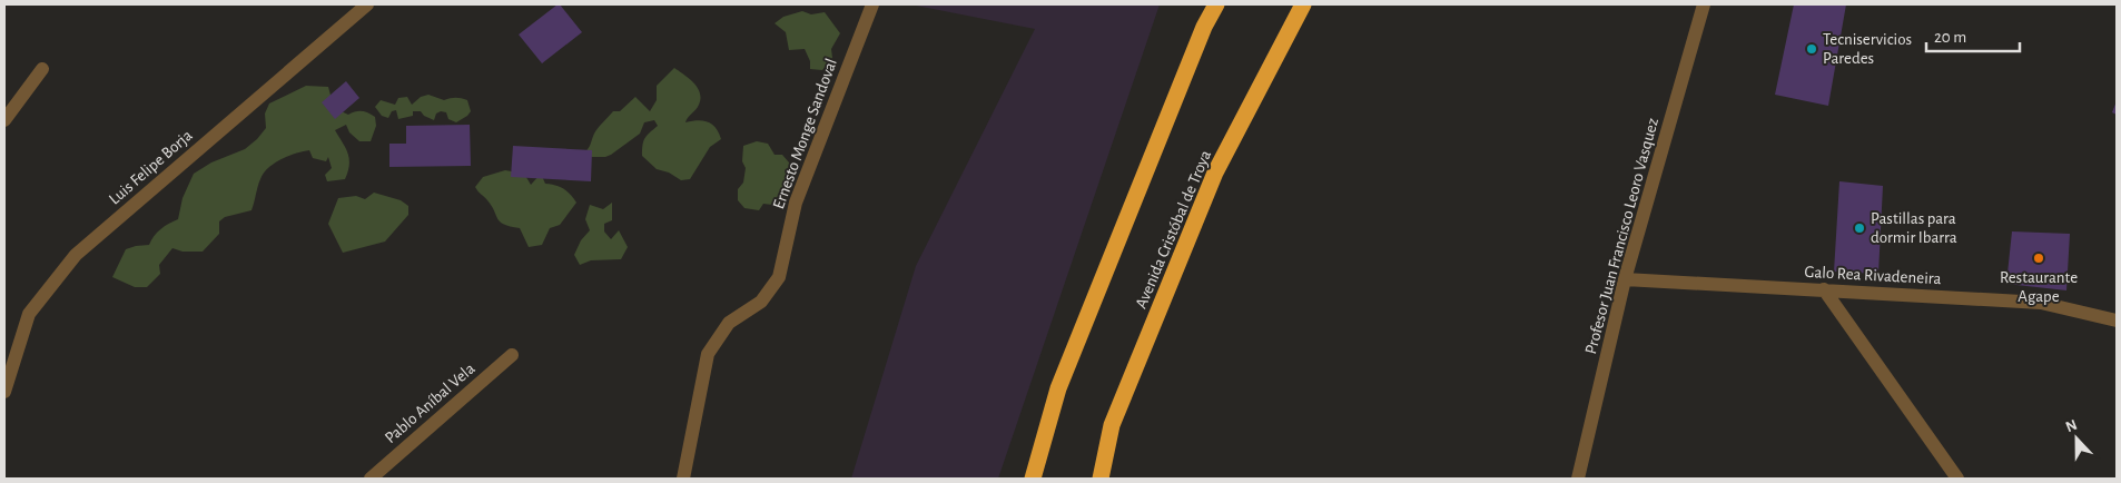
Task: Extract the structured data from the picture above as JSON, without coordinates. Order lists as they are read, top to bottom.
{
  "streets": {
    "highway": ["Avenida Cristóbal de Troya"],
    "street": [
      "Ernesto Monge Sandoval",
      "Luis Felipe Borja",
      "Profesor Juan Francisco Leoro Vasquez",
      "Galo Rea Rivadeneira",
      "Pablo Aníbal Vela"
    ]
  },
  "crossings": [
    ["Profesor Juan Francisco Leoro Vasquez", "Galo Rea Rivadeneira"]
  ],
  "places": ["Tecniservicios Paredes", "Pastillas para dormir Ibarra", "Restaurante Agape"],
  "scale_bar": "20 m",
  "north": "top"
}
